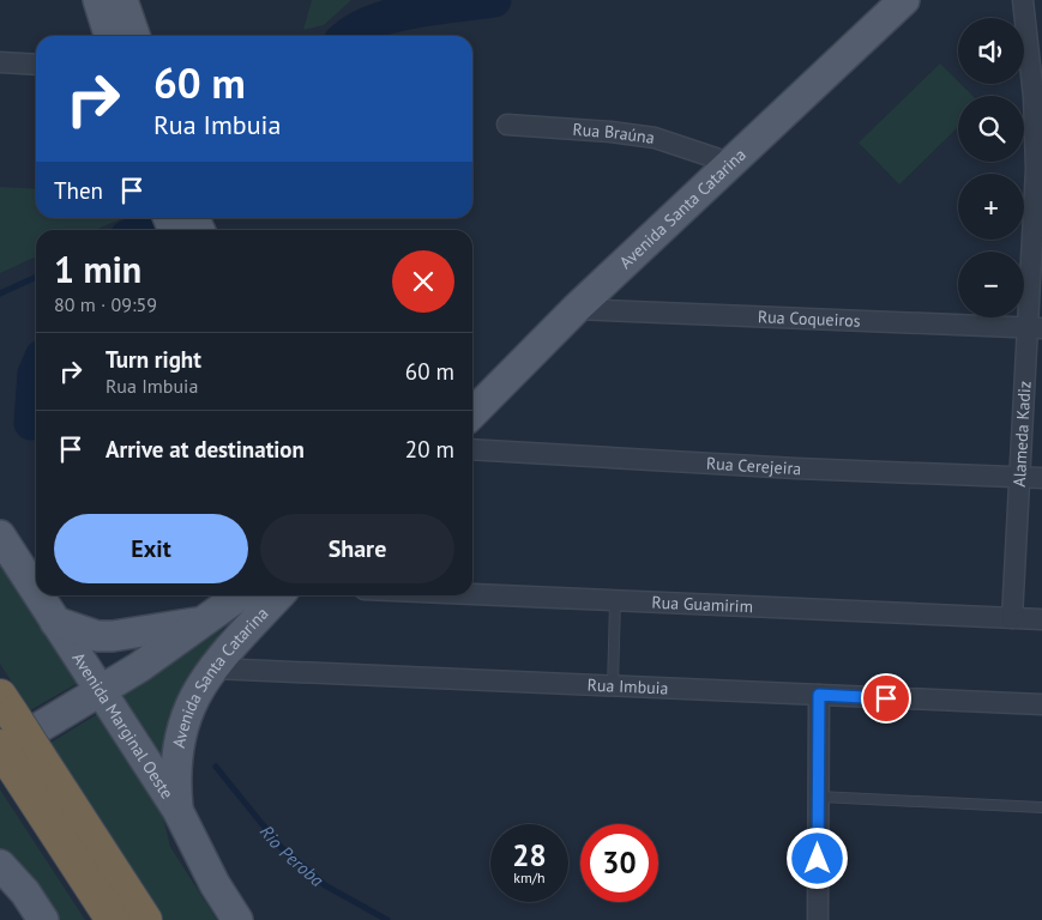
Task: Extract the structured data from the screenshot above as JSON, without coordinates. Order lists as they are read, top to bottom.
{
  "streets": {
    "main road": ["Avenida Santa Catarina", "Avenida Marginal Oeste"],
    "street": [
      "Rua Braúna",
      "Rua Coqueiros",
      "Alameda Kadiz",
      "Rua Cerejeira",
      "Rua Guamirim",
      "Rua Imbuia"
    ]
  },
  "crossings": [
    ["Rua Braúna", "Avenida Santa Catarina"],
    ["Avenida Santa Catarina", "Rua Coqueiros"],
    ["Avenida Santa Catarina", "Rua Imbuia"],
    ["Avenida Santa Catarina", "Avenida Marginal Oeste"],
    ["Rua Coqueiros", "Alameda Kadiz"],
    ["Alameda Kadiz", "Rua Cerejeira"],
    ["Alameda Kadiz", "Rua Guamirim"]
  ],
  "water": ["Rio Peroba"],
  "page": {
    "map_buttons": ["+", "−"],
    "turn": ["60 m", "Rua Imbuia"],
    "then": "Then",
    "heading": ["1 min", "80 m · 09:59"],
    "list": [
      {
        "name": "Turn right",
        "note": "Rua Imbuia",
        "value": "60 m"
      },
      {
        "name": "Arrive at destination",
        "value": "20 m"
      }
    ],
    "buttons": ["Exit", "Share"],
    "speed": "28 km/h",
    "limit": "30"
  }
}
